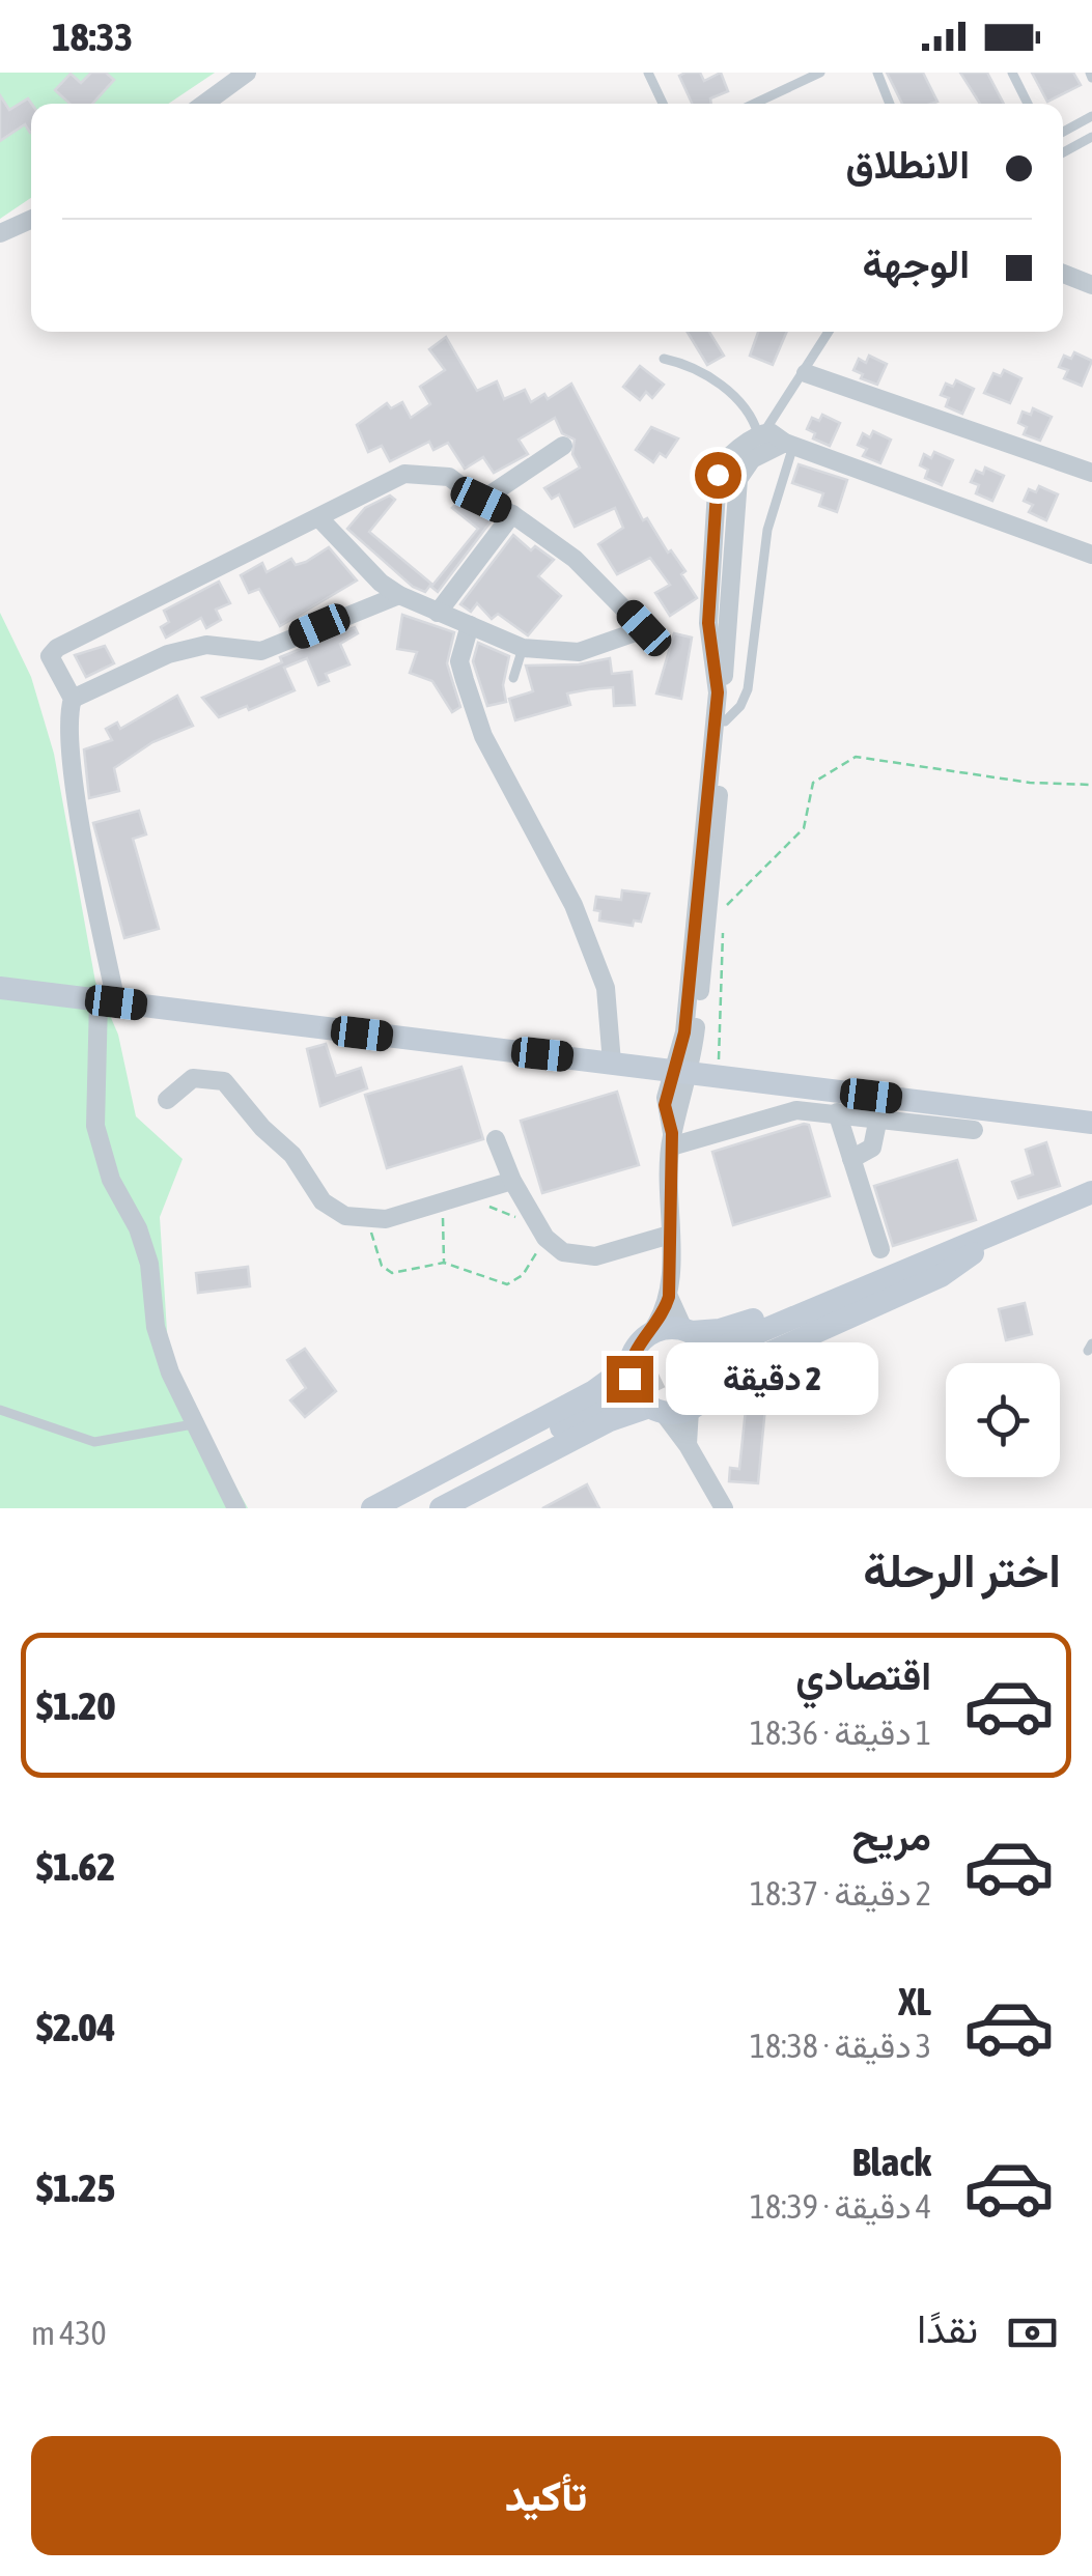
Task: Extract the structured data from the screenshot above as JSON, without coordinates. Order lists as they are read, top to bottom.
{
  "page": {
    "status": "18:33",
    "banner": ["الانطلاق", "الوجهة"],
    "bubble": "2 دقيقة",
    "heading": "اختر الرحلة",
    "list": [
      {
        "name": "اقتصادي",
        "note": "1 دقيقة · 18:36",
        "value": "$1.20"
      },
      {
        "name": "مريح",
        "note": "2 دقيقة · 18:37",
        "value": "$1.62"
      },
      {
        "name": "XL",
        "note": "3 دقيقة · 18:38",
        "value": "$2.04"
      },
      {
        "name": "Black",
        "note": "4 دقيقة · 18:39",
        "value": "$1.25"
      }
    ],
    "pay": ["نقدًا", "430 m"],
    "buttons": "تأكيد"
  }
}
